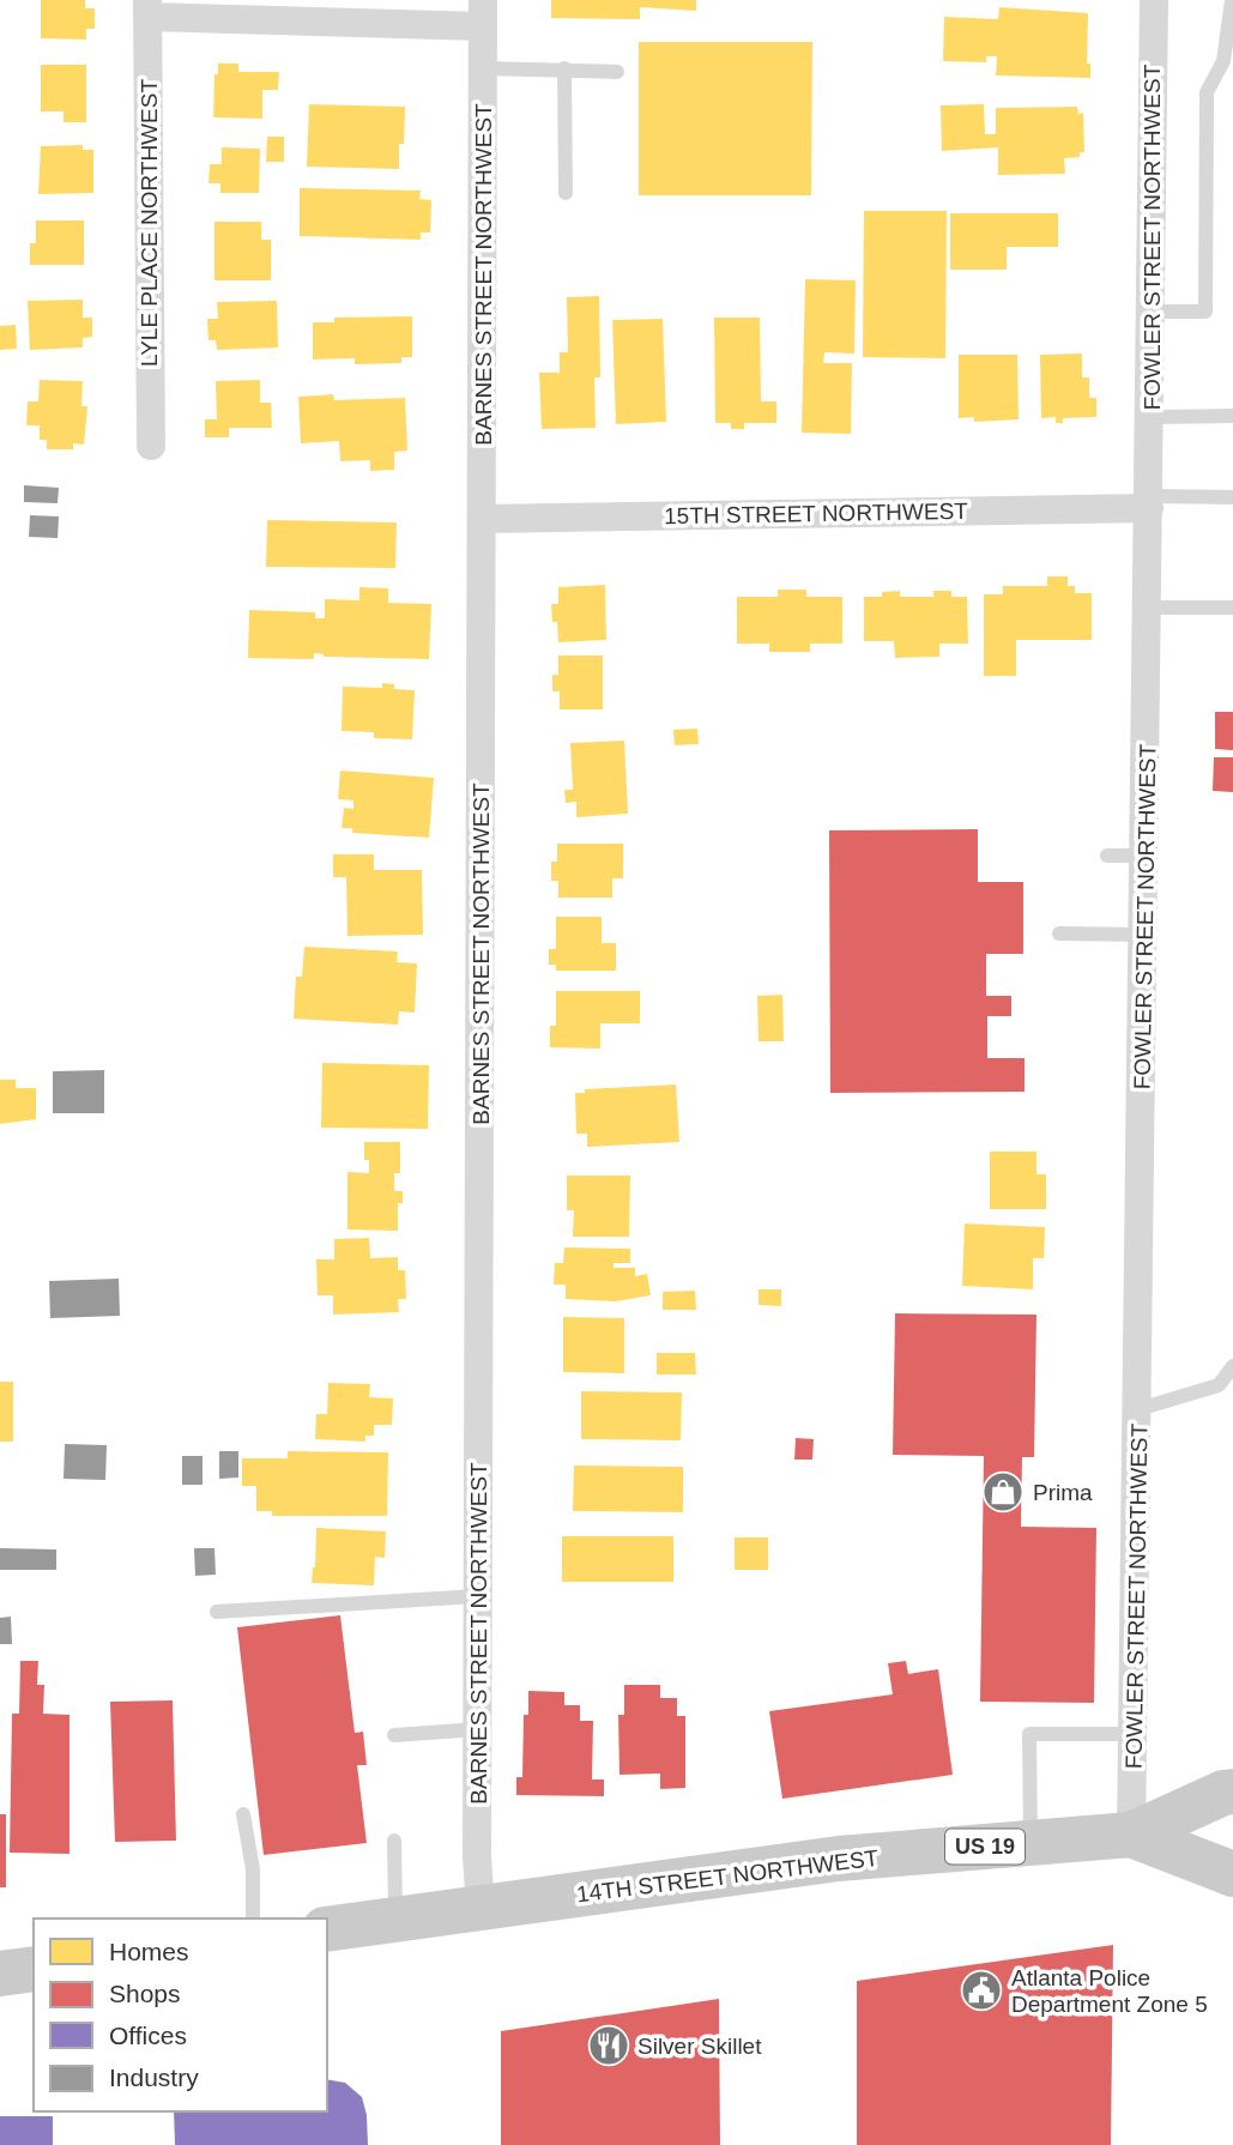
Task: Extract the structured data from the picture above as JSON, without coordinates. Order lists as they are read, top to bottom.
{
  "streets": {
    "main road": ["US 19", "14TH STREET NORTHWEST"],
    "street": [
      "LYLE PLACE NORTHWEST",
      "FOWLER STREET NORTHWEST",
      "BARNES STREET NORTHWEST",
      "15TH STREET NORTHWEST"
    ]
  },
  "crossings": [
    ["FOWLER STREET NORTHWEST", "15TH STREET NORTHWEST"],
    ["FOWLER STREET NORTHWEST", "14TH STREET NORTHWEST"],
    ["BARNES STREET NORTHWEST", "15TH STREET NORTHWEST"],
    ["BARNES STREET NORTHWEST", "14TH STREET NORTHWEST"]
  ],
  "places": {
    "shop": ["Prima"],
    "public building": ["Atlanta Police Department Zone 5"],
    "restaurant": ["Silver Skillet"]
  },
  "legend": [
    "Homes",
    "Shops",
    "Offices",
    "Industry"
  ]
}
